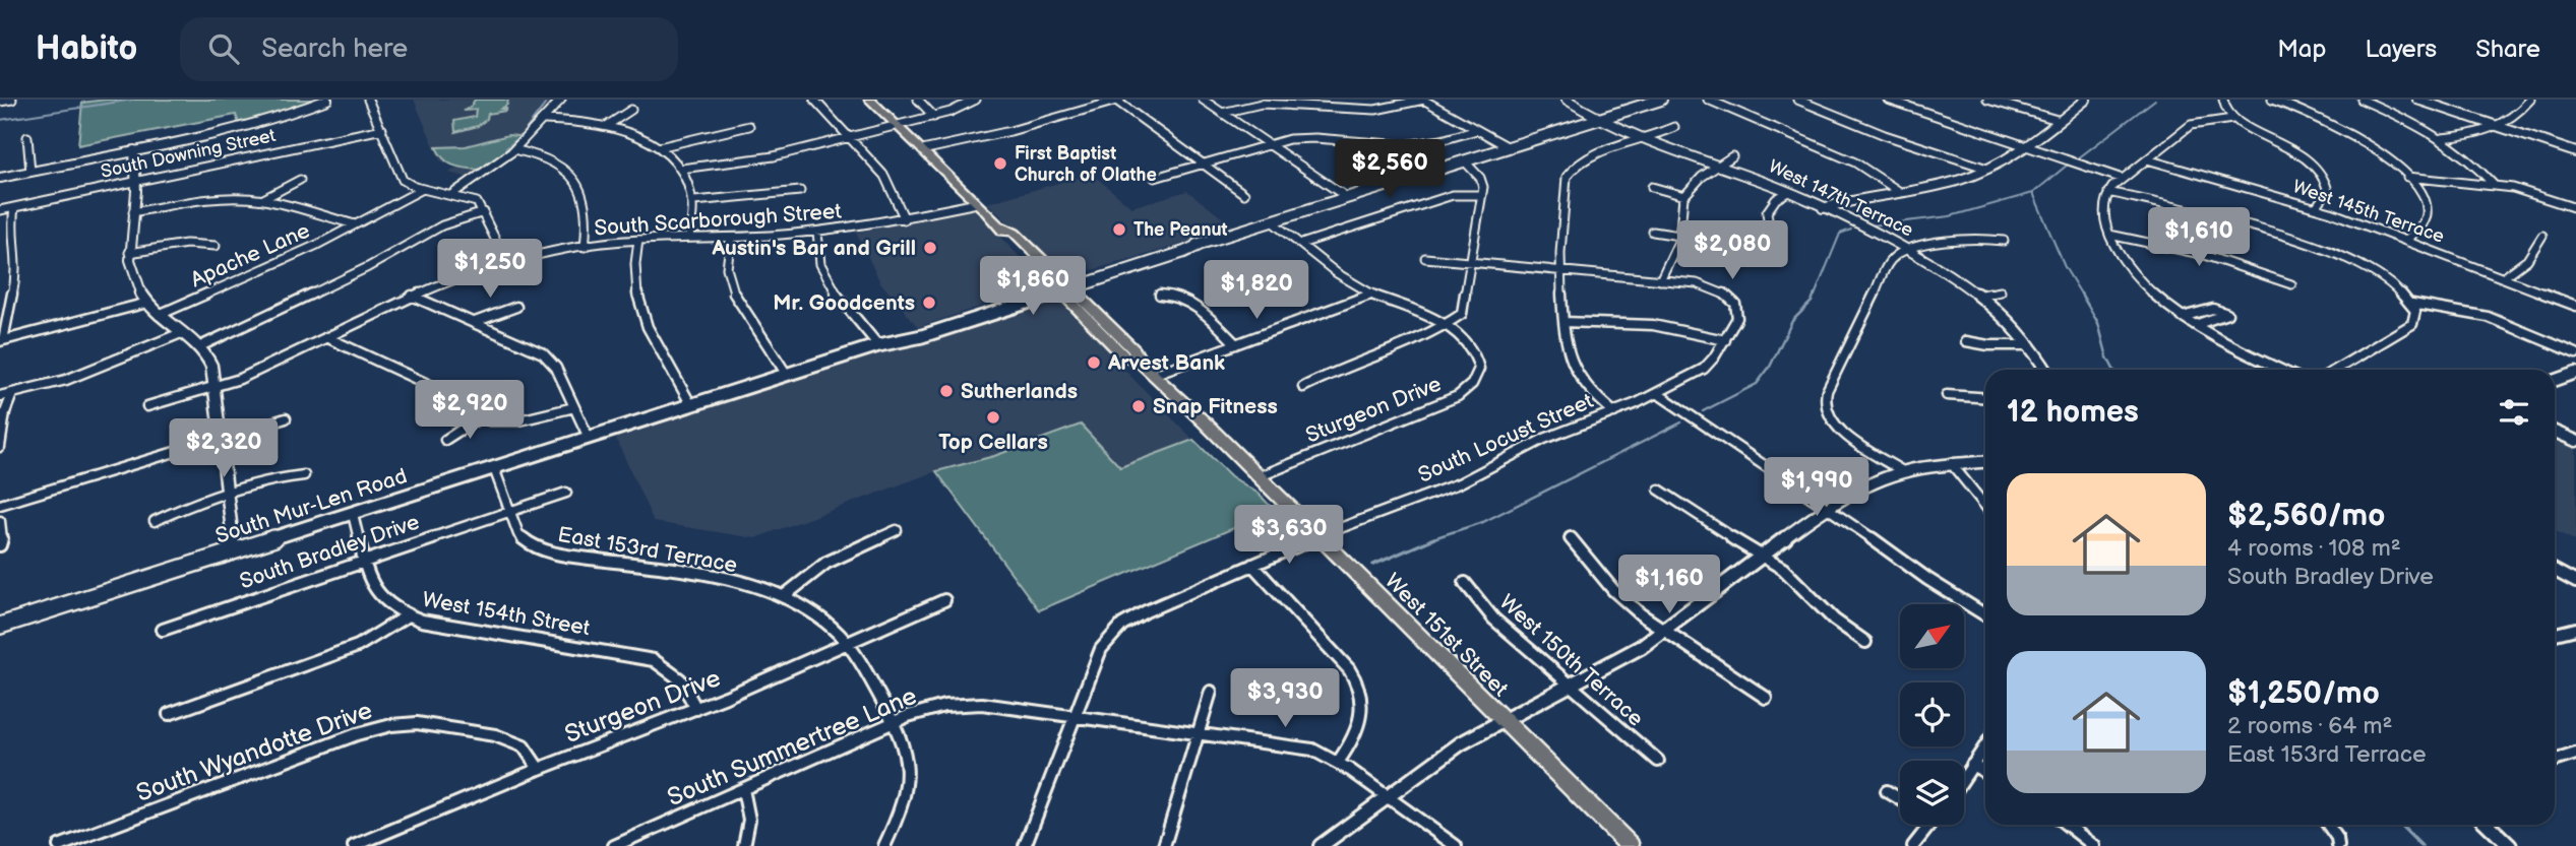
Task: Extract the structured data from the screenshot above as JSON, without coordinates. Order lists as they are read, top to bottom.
{
  "streets": {
    "main road": ["South Mur-Len Road", "West 151st Street"],
    "street": [
      "South Downing Street",
      "West 147th Terrace",
      "West 145th Terrace",
      "South Scarborough Street",
      "Apache Lane",
      "Sturgeon Drive",
      "South Locust Street",
      "East 153rd Terrace",
      "South Bradley Drive",
      "West 154th Street",
      "West 150th Terrace",
      "South Summertree Lane",
      "South Wyandotte Drive"
    ]
  },
  "crossings": [
    ["West 147th Terrace", "South Mur-Len Road"],
    ["South Scarborough Street", "West 151st Street"],
    ["Sturgeon Drive", "East 153rd Terrace"],
    ["Sturgeon Drive", "West 154th Street"],
    ["Sturgeon Drive", "West 151st Street"],
    ["Sturgeon Drive", "South Wyandotte Drive"],
    ["South Locust Street", "West 151st Street"],
    ["South Locust Street", "South Summertree Lane"],
    ["South Mur-Len Road", "East 153rd Terrace"],
    ["South Mur-Len Road", "West 154th Street"],
    ["South Mur-Len Road", "West 151st Street"],
    ["East 153rd Terrace", "South Bradley Drive"],
    ["East 153rd Terrace", "South Summertree Lane"],
    ["South Bradley Drive", "West 154th Street"]
  ],
  "places": [
    "First Baptist Church of Olathe",
    "The Peanut",
    "Austin's Bar and Grill",
    "Mr. Goodcents",
    "Arvest Bank",
    "Sutherlands",
    "Snap Fitness",
    "Top Cellars"
  ],
  "north": "top right",
  "page": {
    "header": "Habito",
    "search": "Search here",
    "nav": ["Map", "Layers", "Share"],
    "price": [
      "$2,560",
      "$1,610",
      "$2,080",
      "$1,250",
      "$1,860",
      "$1,820",
      "$2,920",
      "$2,320",
      "$1,990",
      "$3,630",
      "$1,160",
      "$3,930"
    ],
    "heading": "12 homes",
    "list": [
      {
        "name": "$2,560/mo",
        "note": "4 rooms · 108 m² · South Bradley Drive"
      },
      {
        "name": "$1,250/mo",
        "note": "2 rooms · 64 m² · East 153rd Terrace"
      }
    ]
  }
}
